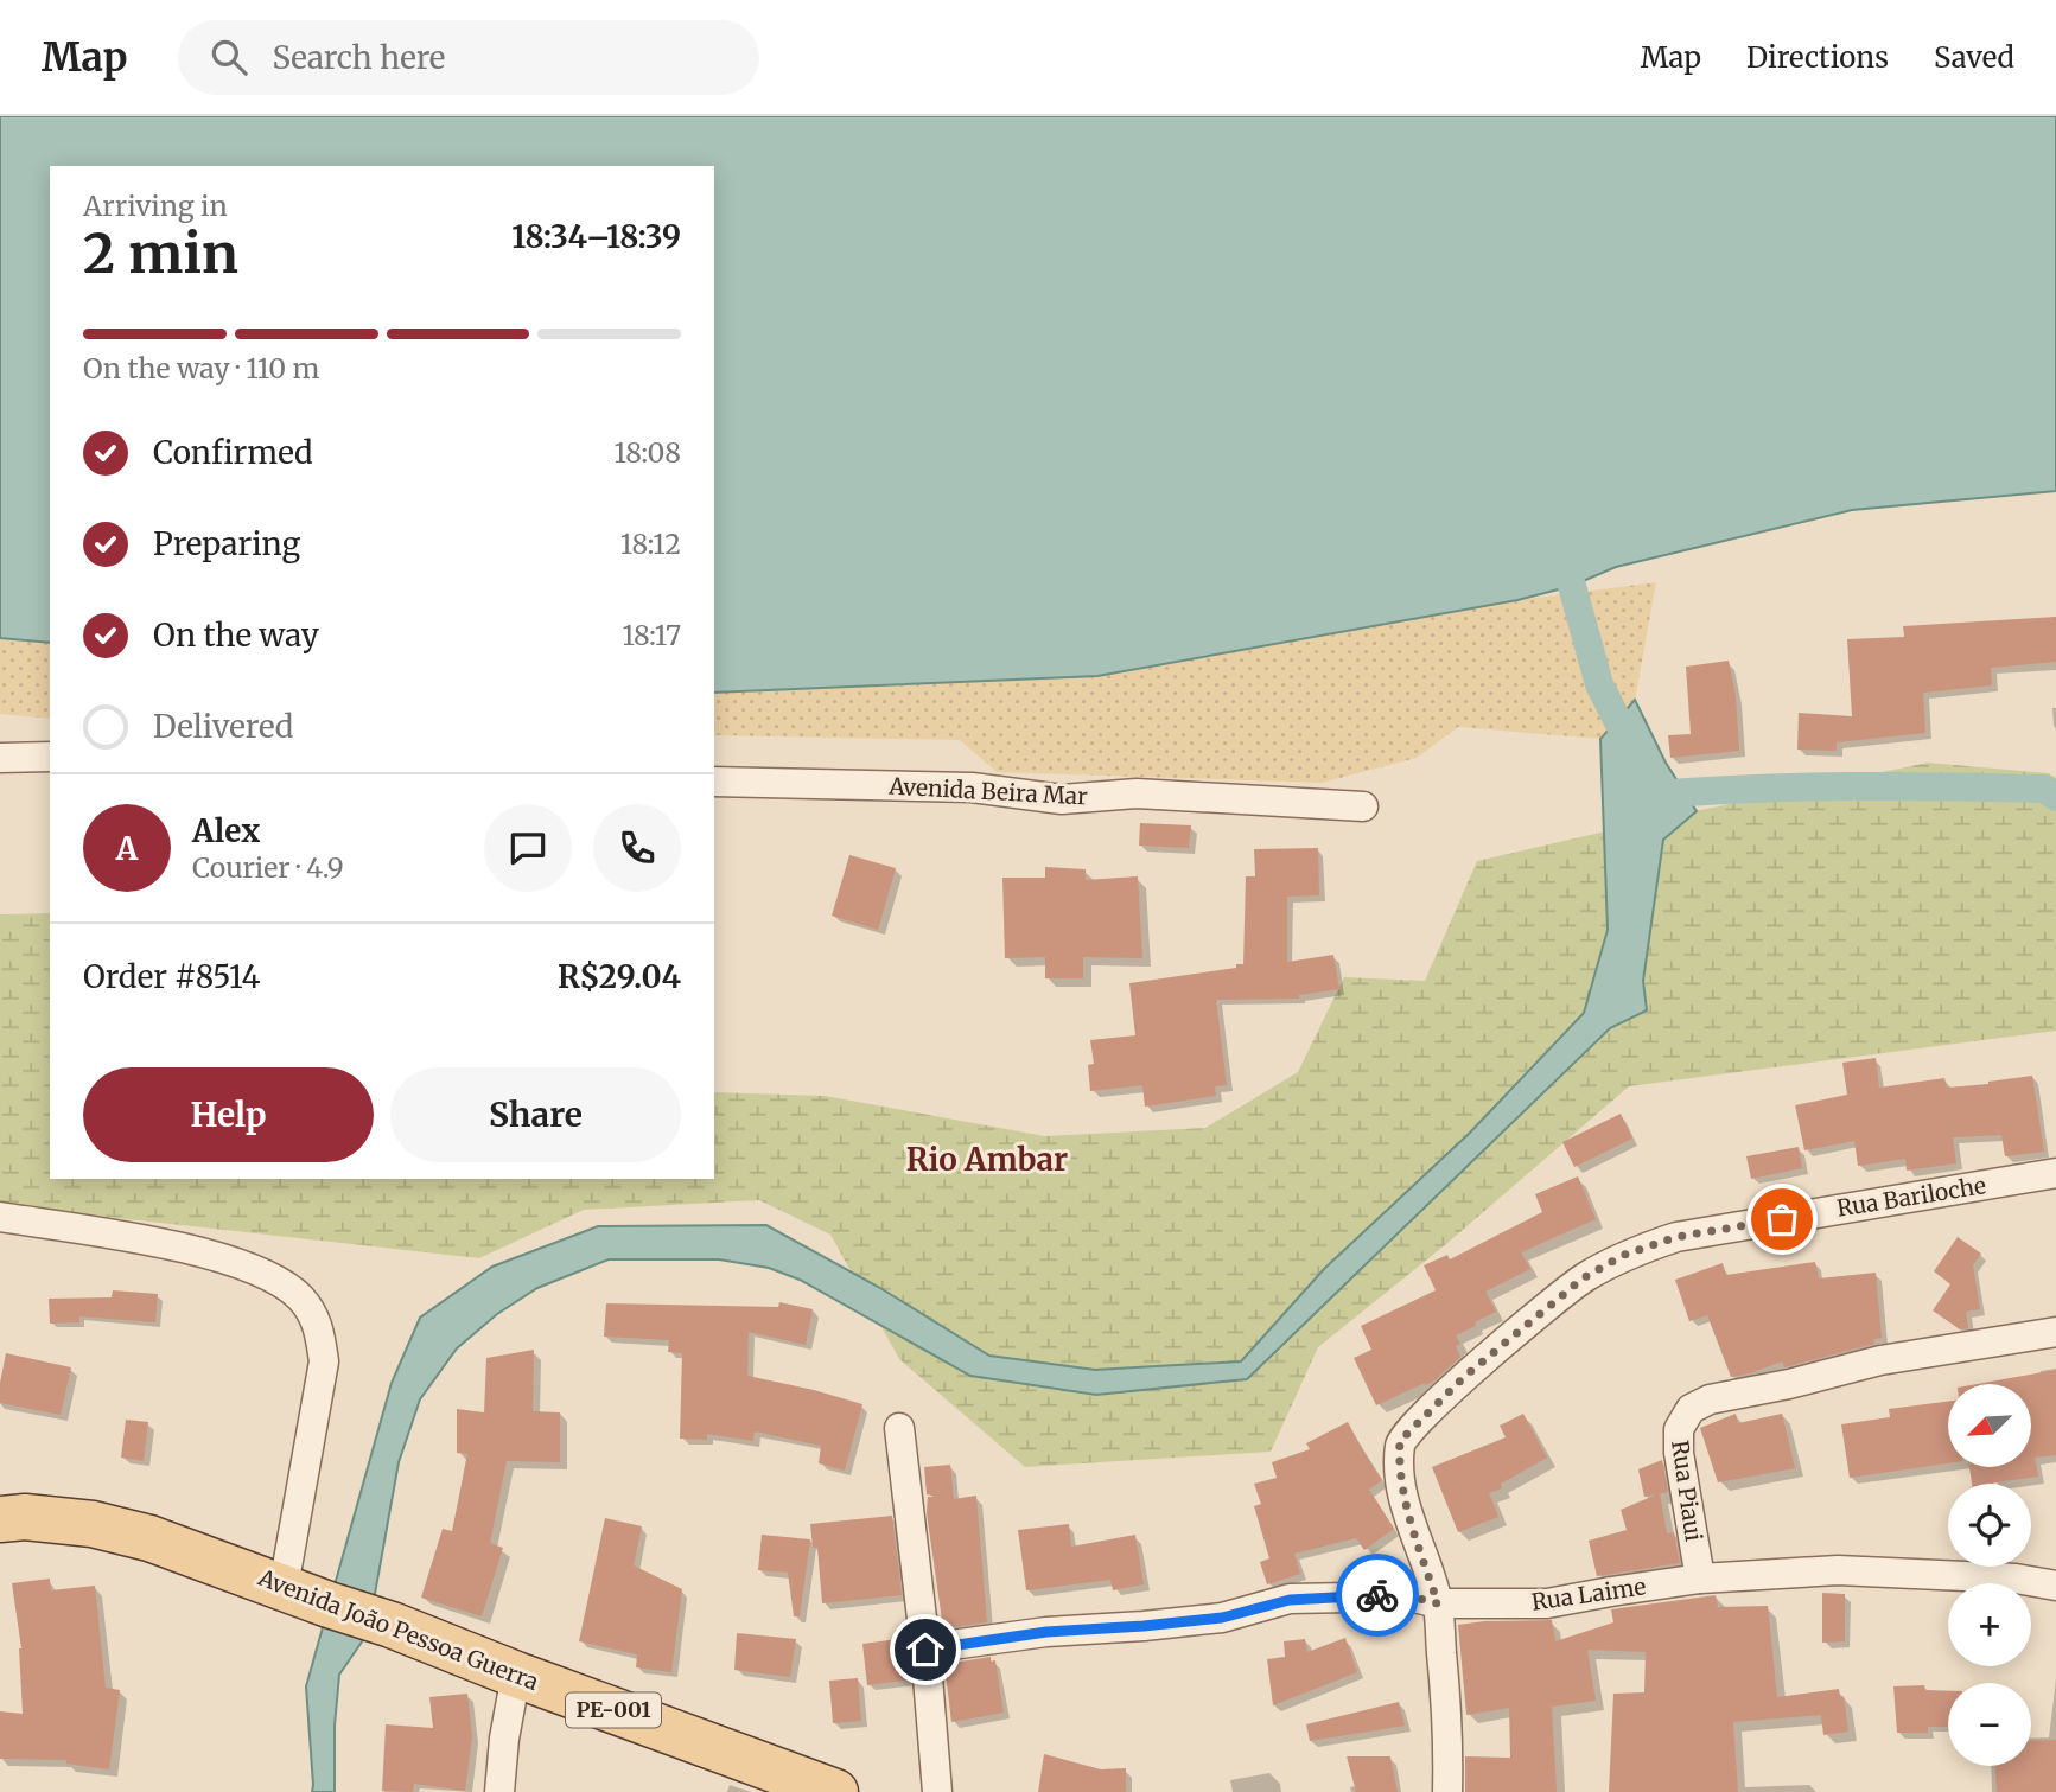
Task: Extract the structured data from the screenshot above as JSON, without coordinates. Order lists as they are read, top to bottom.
{
  "streets": {
    "main road": ["Avenida João Pessoa Guerra", "PE-001"],
    "street": [
      "Avenida Beira Mar",
      "Rua Bariloche",
      "Rua Piaui",
      "Rua Laime"
    ]
  },
  "crossings": [
    ["Rua Bariloche", "Rua Laime"],
    ["Rua Piaui", "Rua Laime"]
  ],
  "districts": ["Rio Ambar"],
  "north": "bottom left",
  "page": {
    "header": "Map",
    "search": "Search here",
    "nav": ["Map", "Directions", "Saved"],
    "heading": ["2 min", "Arriving in", "18:34–18:39"],
    "panel": [
      "Alex",
      "Courier · 4.9",
      "Order #8514",
      "R$29.04"
    ],
    "bar": "On the way · 110 m",
    "list": [
      ["Confirmed", "18:08"],
      ["Preparing", "18:12"],
      ["On the way", "18:17"],
      "Delivered"
    ],
    "round": "A",
    "buttons": ["Help", "Share"],
    "map_buttons": ["+", "−"]
  }
}
